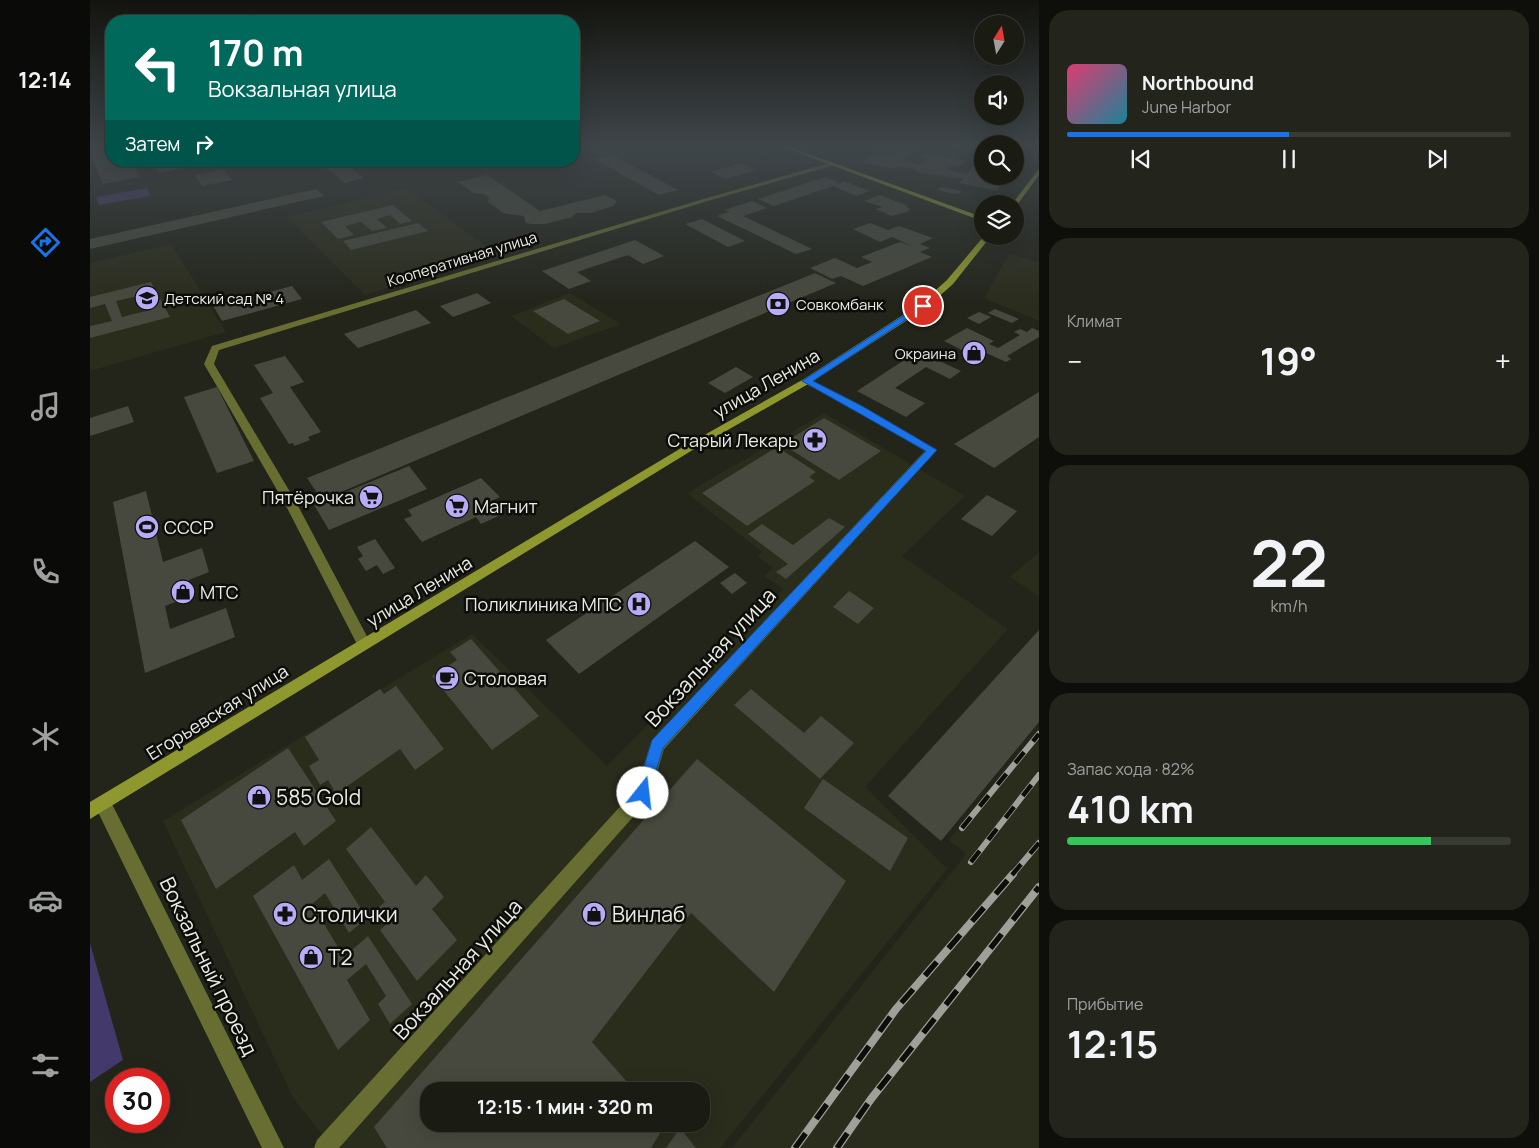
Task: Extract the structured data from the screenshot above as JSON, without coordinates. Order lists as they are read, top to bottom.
{
  "streets": {
    "main road": ["улица Ленина", "Егорьевская улица"],
    "street": ["Кооперативная улица", "Вокзальная улица", "Вокзальный проезд"]
  },
  "crossings": [
    ["Кооперативная улица", "улица Ленина"],
    ["Кооперативная улица", "Егорьевская улица"],
    ["улица Ленина", "Вокзальная улица"],
    ["улица Ленина", "Егорьевская улица"],
    ["Егорьевская улица", "Вокзальный проезд"]
  ],
  "places": {
    "school or university": ["Детский сад № 4"],
    "bank": ["Совкомбанк"],
    "shop": [
      "Окраина",
      "МТС",
      "585 Gold",
      "Винлаб",
      "T2"
    ],
    "pharmacy": ["Старый Лекарь", "Столички"],
    "supermarket": ["Пятёрочка", "Магнит"],
    "sports": ["СССР"],
    "hospital": ["Поликлиника МПС"],
    "cafe": ["Столовая"]
  },
  "north": "top",
  "page": {
    "tabs": "12:14",
    "turn": ["170 m", "Вокзальная улица"],
    "song": ["Northbound", "June Harbor"],
    "then": "Затем",
    "tile": [
      "Климат",
      ["22", "km/h"],
      ["Запас хода · 82%", "410 km"],
      ["Прибытие", "12:15"]
    ],
    "heat": ["−", "19°", "+"],
    "limit": "30",
    "trip": "12:15 · 1 мин · 320 m"
  }
}
